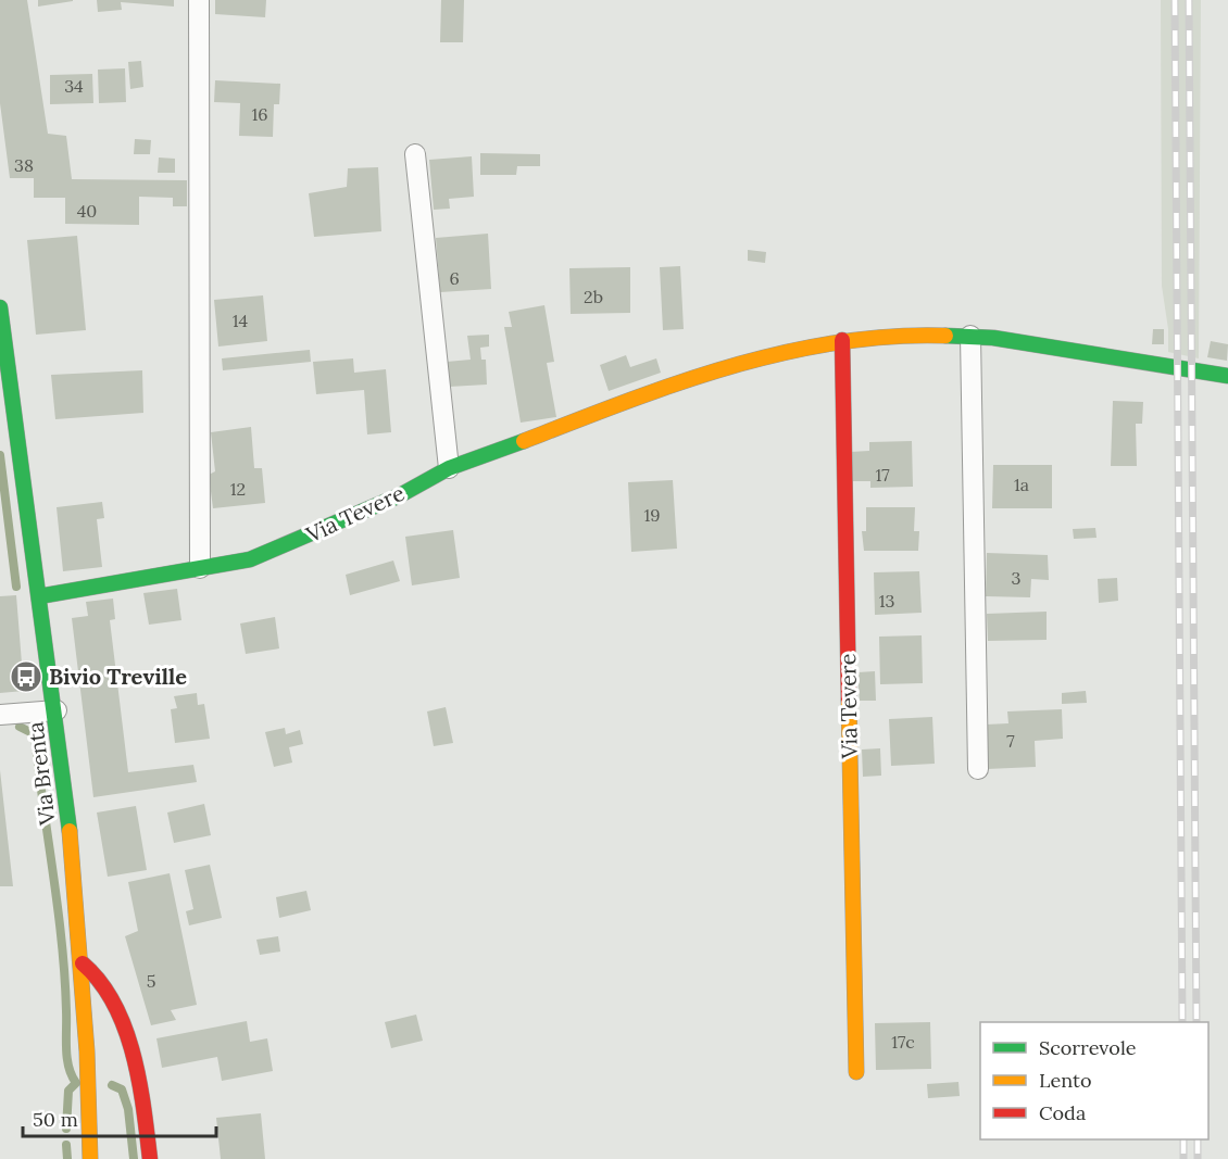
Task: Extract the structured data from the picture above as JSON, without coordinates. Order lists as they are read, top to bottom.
{
  "streets": {
    "street": ["Via Tevere", "Via Brenta"]
  },
  "crossings": [
    ["Via Tevere", "Via Brenta"]
  ],
  "places": {
    "bus stop": ["Bivio Treville"]
  },
  "house_numbers": [
    "34",
    "16",
    "38",
    "40",
    "6",
    "2b",
    "14",
    "17",
    "1a",
    "12",
    "19",
    "3",
    "13",
    "7",
    "5",
    "17c"
  ],
  "legend": ["Scorrevole", "Lento", "Coda"],
  "scale_bar": "50 m"
}
